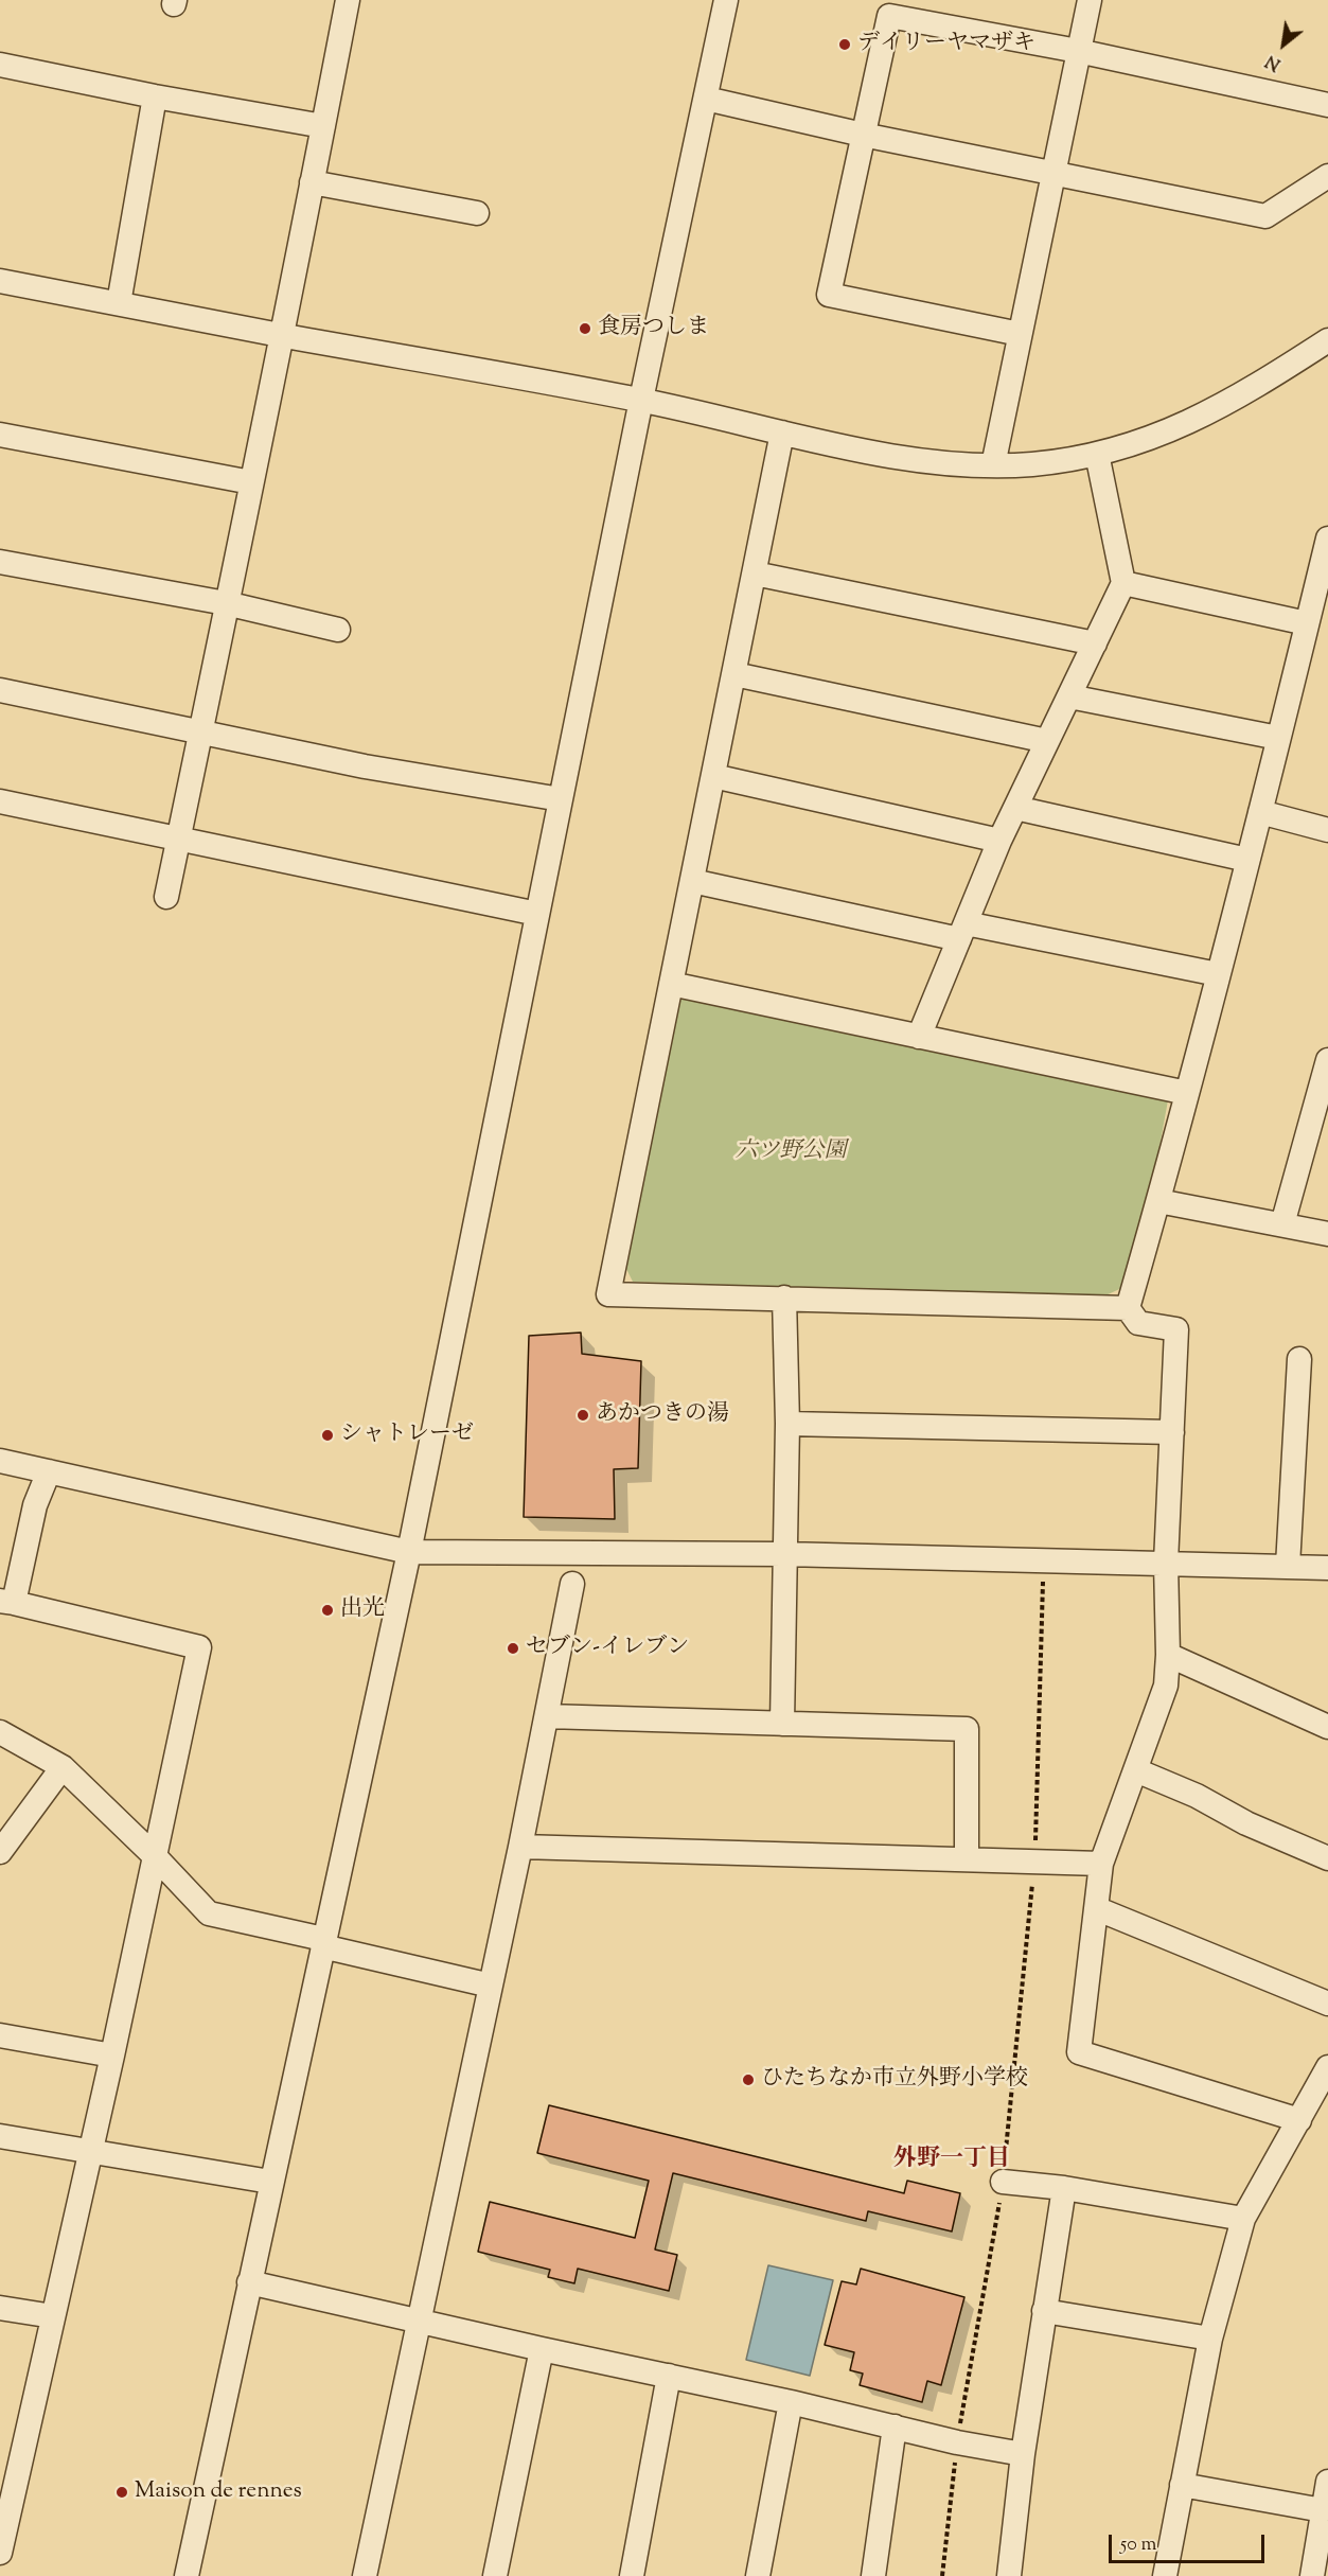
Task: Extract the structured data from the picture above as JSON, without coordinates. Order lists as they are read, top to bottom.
{
  "districts": ["外野一丁目"],
  "parks": ["六ツ野公園"],
  "places": [
    "デイリーヤマザキ",
    "食房つしま",
    "あかつきの湯",
    "シャトレーゼ",
    "出光",
    "セブン-イレブン",
    "ひたちなか市立外野小学校",
    "Maison de rennes"
  ],
  "scale_bar": "50 m",
  "north": "bottom left"
}
